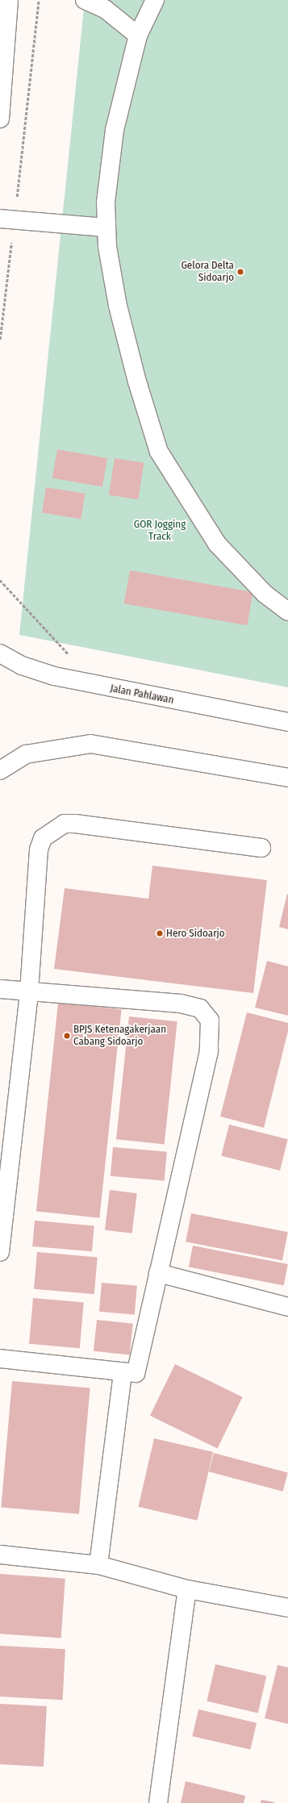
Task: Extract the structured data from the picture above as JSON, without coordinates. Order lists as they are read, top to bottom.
{
  "streets": {
    "main road": ["Jalan Pahlawan"]
  },
  "parks": ["GOR Jogging Track"],
  "places": ["Gelora Delta Sidoarjo", "Hero Sidoarjo", "BPJS Ketenagakerjaan Cabang Sidoarjo"]
}
